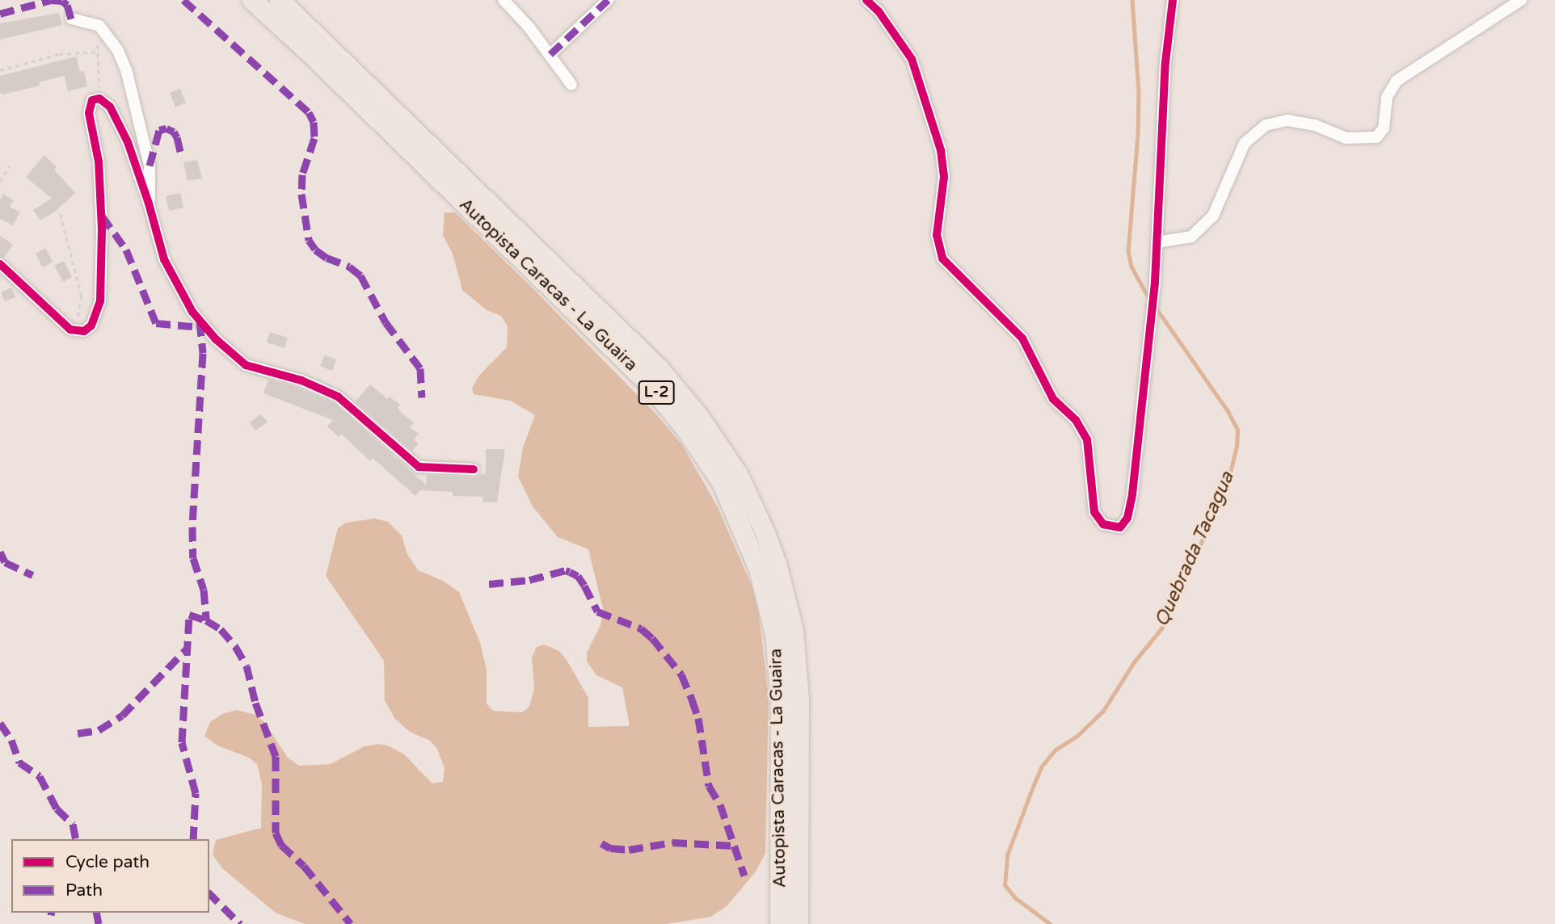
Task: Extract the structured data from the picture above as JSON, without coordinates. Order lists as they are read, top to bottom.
{
  "streets": {
    "highway": ["Autopista Caracas - La Guaira", "L-2"]
  },
  "water": ["Quebrada Tacagua"],
  "legend": ["Cycle path", "Path"]
}
